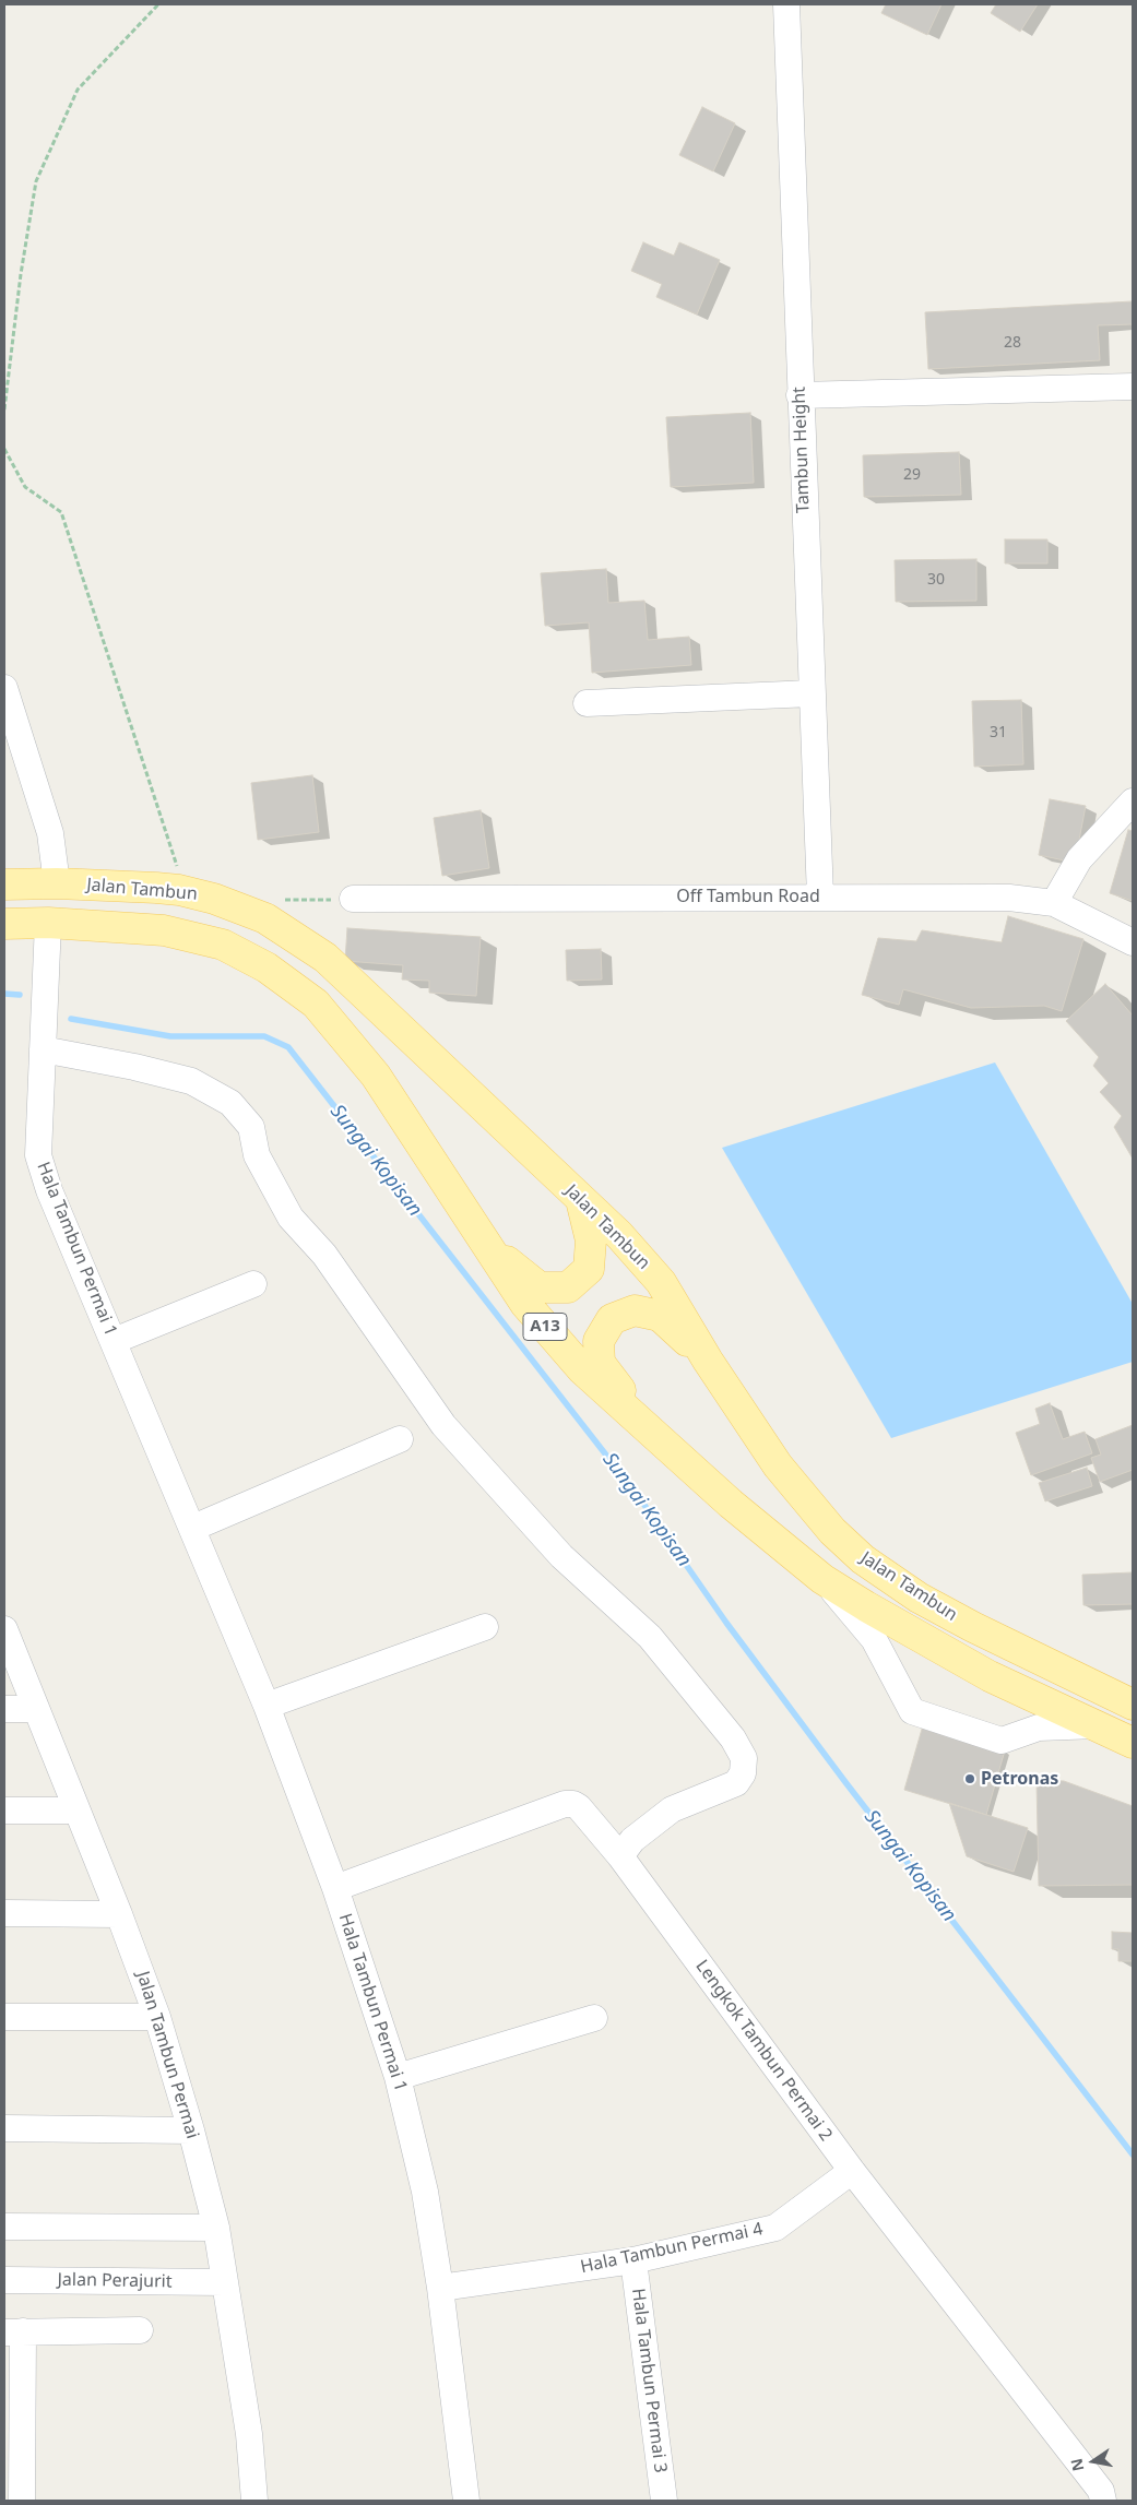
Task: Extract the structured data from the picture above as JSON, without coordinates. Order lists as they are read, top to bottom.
{
  "streets": {
    "main road": ["Jalan Tambun", "A13"],
    "street": [
      "Tambun Height",
      "Off Tambun Road",
      "Hala Tambun Permai 1",
      "Lengkok Tambun Permai 2",
      "Jalan Tambun Permai",
      "Hala Tambun Permai 4",
      "Jalan Perajurit",
      "Hala Tambun Permai 3"
    ]
  },
  "crossings": [
    ["Tambun Height", "Off Tambun Road"],
    ["Jalan Tambun", "Hala Tambun Permai 1"],
    ["Hala Tambun Permai 1", "Lengkok Tambun Permai 2"],
    ["Hala Tambun Permai 1", "Hala Tambun Permai 4"],
    ["Lengkok Tambun Permai 2", "Hala Tambun Permai 4"],
    ["Jalan Tambun Permai", "Jalan Perajurit"],
    ["Hala Tambun Permai 4", "Hala Tambun Permai 3"]
  ],
  "water": ["Sungai Kopisan"],
  "places": ["Petronas"],
  "house_numbers": [
    "28",
    "29",
    "30",
    "31"
  ],
  "north": "left"
}
